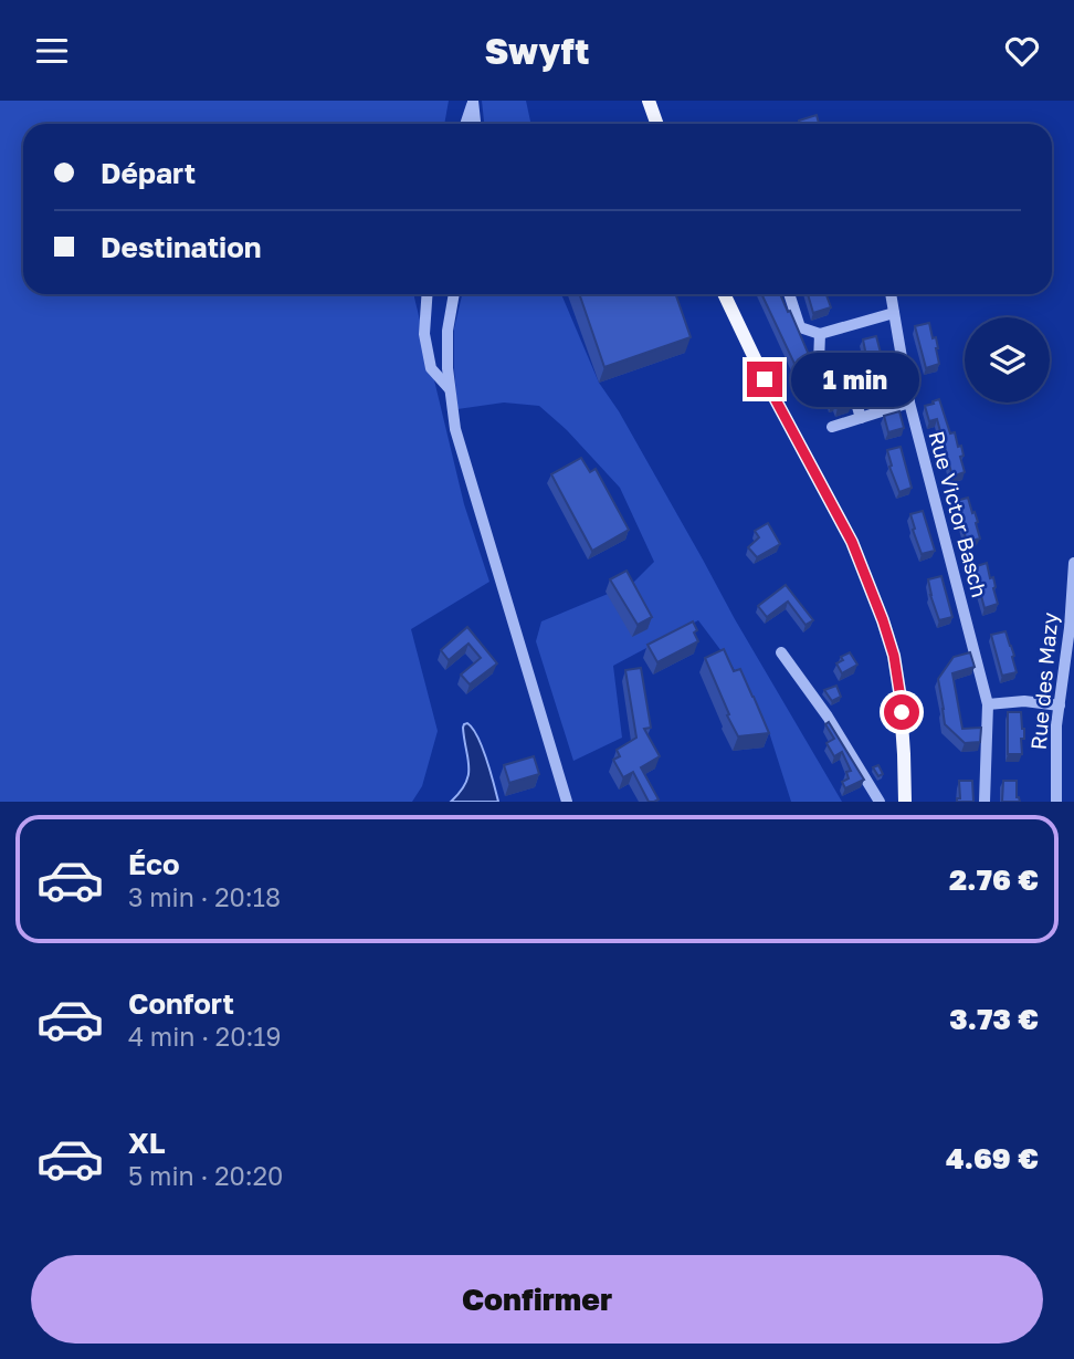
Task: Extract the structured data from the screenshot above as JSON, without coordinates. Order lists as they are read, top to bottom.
{
  "streets": {
    "street": ["Rue Victor Basch", "Rue des Mazy"]
  },
  "page": {
    "header": "Swyft",
    "banner": ["Départ", "Destination"],
    "bubble": "1 min",
    "list": [
      {
        "name": "Éco",
        "note": "3 min · 20:18",
        "value": "2.76 €"
      },
      {
        "name": "Confort",
        "note": "4 min · 20:19",
        "value": "3.73 €"
      },
      {
        "name": "XL",
        "note": "5 min · 20:20",
        "value": "4.69 €"
      }
    ],
    "buttons": "Confirmer"
  }
}
